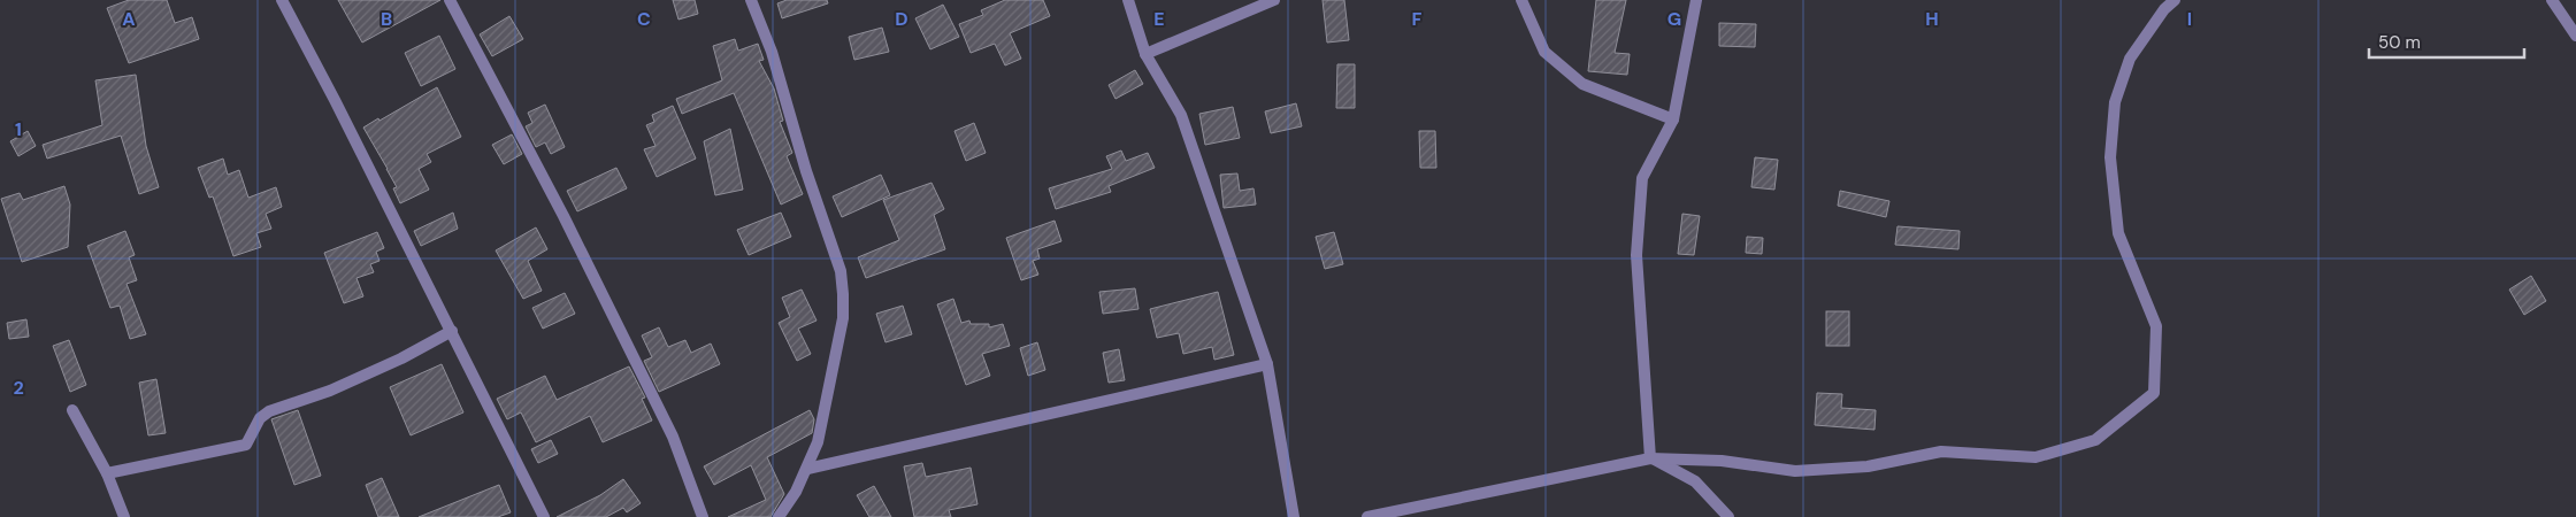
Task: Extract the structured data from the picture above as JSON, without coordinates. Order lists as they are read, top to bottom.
{
  "scale_bar": "50 m",
  "grid": {
    "columns": [
      "A",
      "B",
      "C",
      "D",
      "E",
      "F",
      "G",
      "H",
      "I"
    ],
    "rows": ["1", "2"]
  }
}
